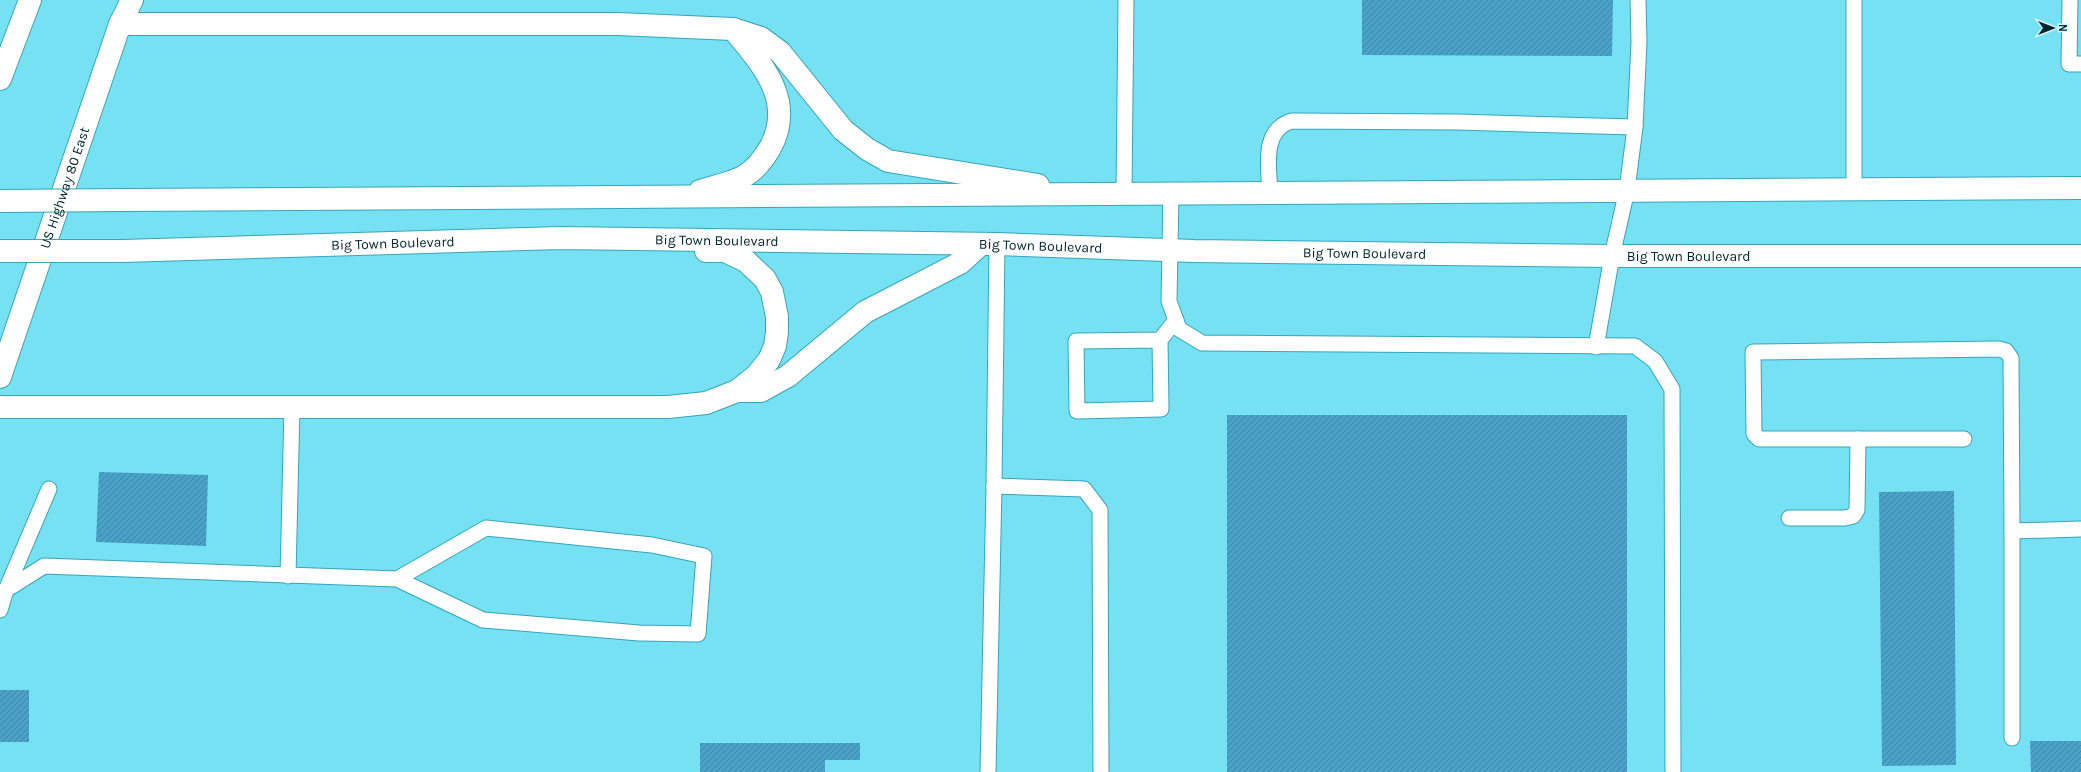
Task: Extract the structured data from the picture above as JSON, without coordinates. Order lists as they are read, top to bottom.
{
  "streets": {
    "main road": ["US Highway 80 East", "Big Town Boulevard"]
  },
  "north": "right"
}
